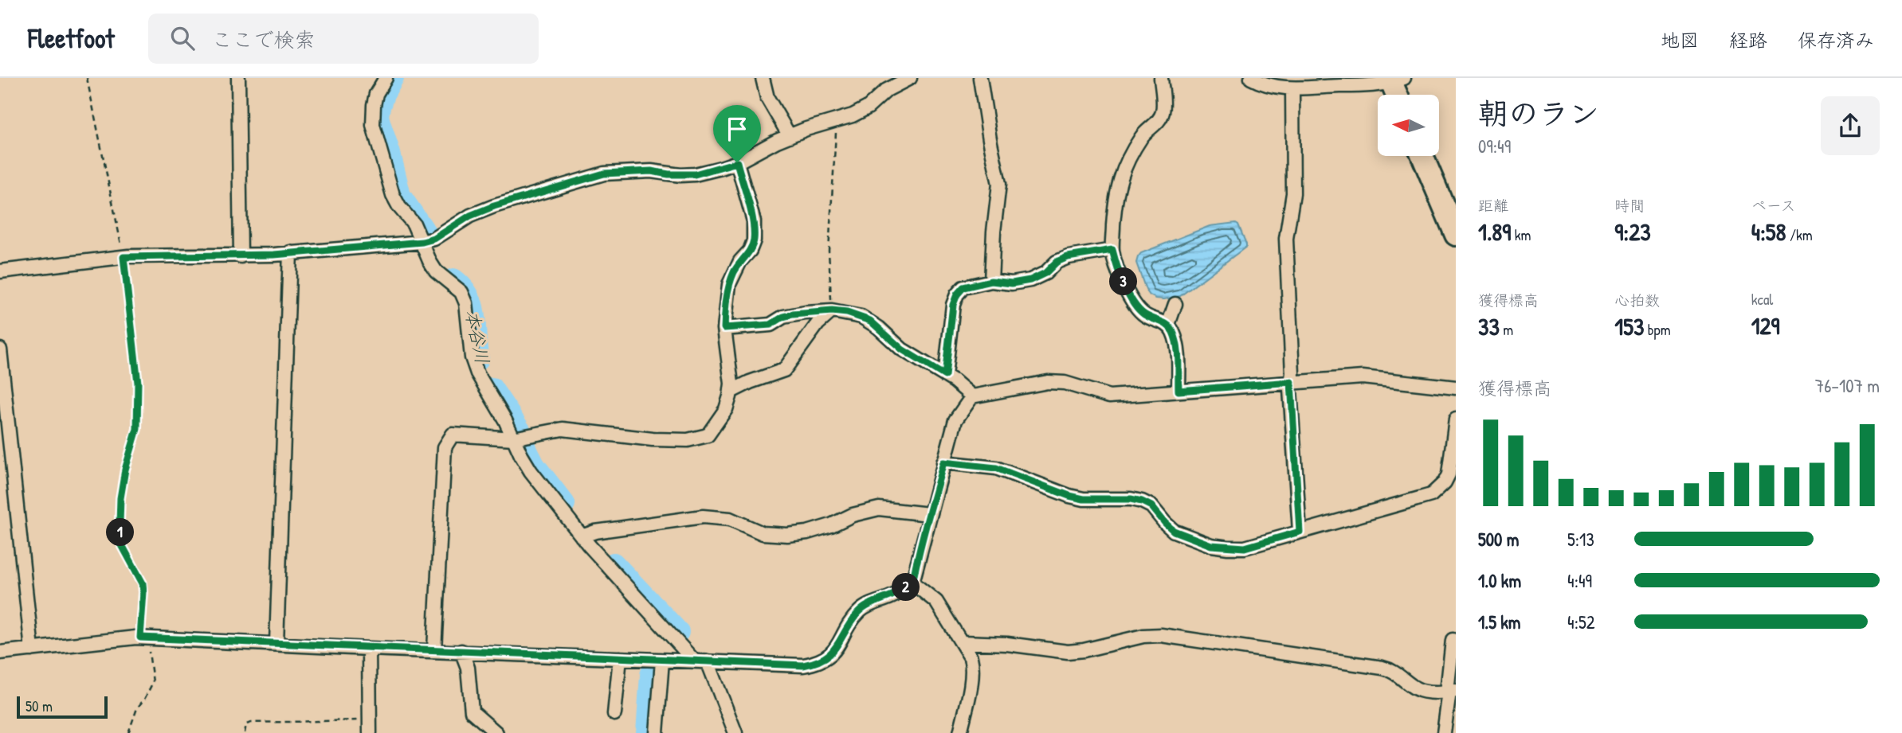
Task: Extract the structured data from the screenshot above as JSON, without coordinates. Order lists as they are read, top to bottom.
{
  "water": ["本谷川"],
  "scale_bar": "50 m",
  "north": "left",
  "page": {
    "header": "Fleetfoot",
    "search": "ここで検索",
    "nav": ["地図", "経路", "保存済み"],
    "heading": ["朝のラン", "09:49"],
    "stats": [
      ["距離", "1.89 km"],
      ["時間", "9:23"],
      ["ペース", "4:58 /km"],
      ["獲得標高", "33 m"],
      ["心拍数", "153 bpm"],
      ["kcal", "129"]
    ],
    "pins": ["3", "1", "2"],
    "chart": ["獲得標高", "76–107 m"],
    "list": [
      {
        "name": "500 m",
        "note": "5:13"
      },
      {
        "name": "1.0 km",
        "note": "4:49"
      },
      {
        "name": "1.5 km",
        "note": "4:52"
      }
    ],
    "scale": "50 m"
  }
}
